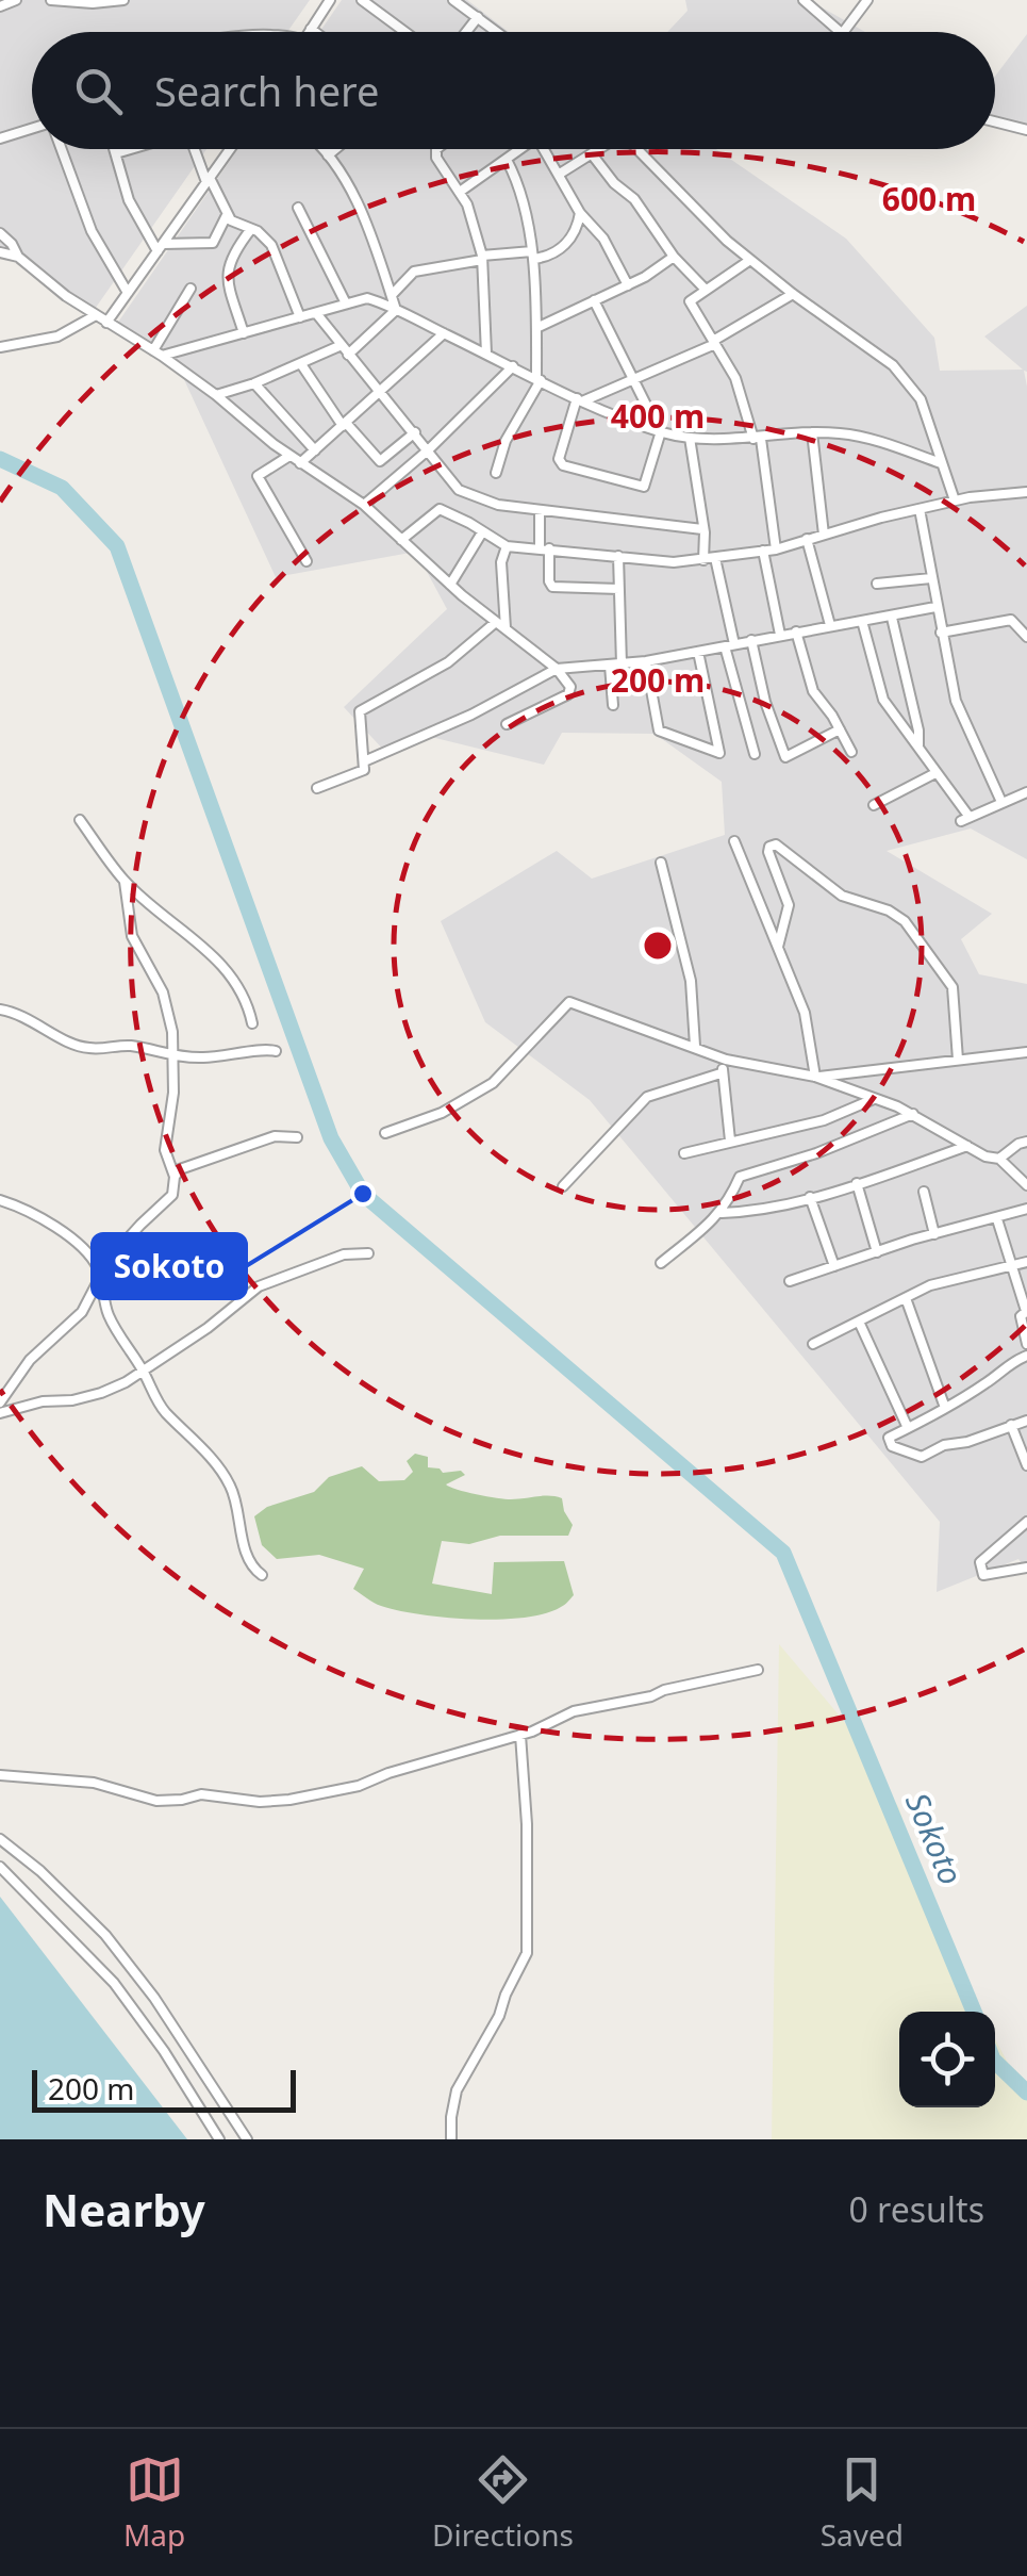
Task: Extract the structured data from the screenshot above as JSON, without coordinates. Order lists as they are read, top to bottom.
{
  "water": ["Sokoto"],
  "places": ["Sokoto"],
  "scale_bar": "200 m",
  "page": {
    "search": "Search here",
    "scale": "200 m",
    "heading": ["Nearby", "0 results"],
    "nav": ["Map", "Directions", "Saved"]
  },
  "rings": ["600 m", "400 m", "200 m"]
}
